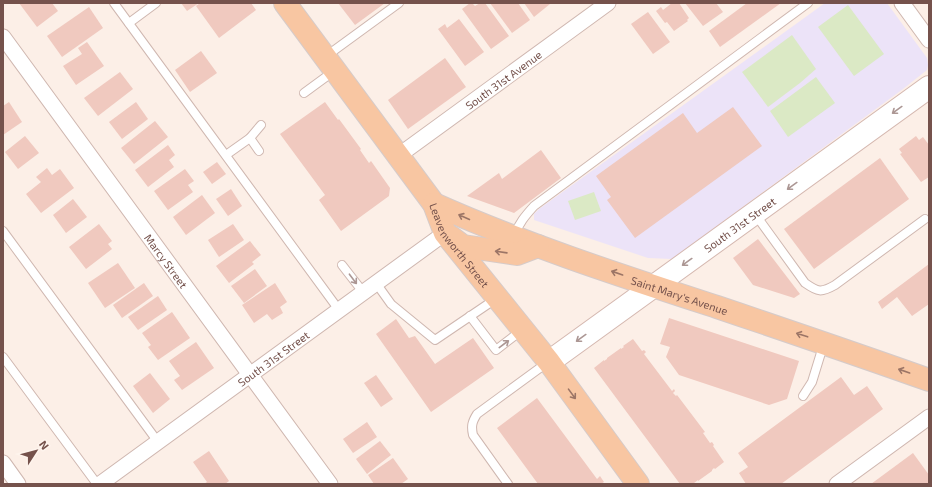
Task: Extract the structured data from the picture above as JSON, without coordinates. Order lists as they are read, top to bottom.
{
  "streets": {
    "main road": ["Leavenworth Street", "Saint Mary's Avenue"],
    "street": ["South 31st Avenue", "South 31st Street", "Marcy Street"]
  },
  "crossings": [
    ["South 31st Avenue", "Leavenworth Street"],
    ["South 31st Street", "Leavenworth Street"],
    ["South 31st Street", "Marcy Street"],
    ["South 31st Street", "Saint Mary's Avenue"],
    ["Leavenworth Street", "Saint Mary's Avenue"]
  ],
  "one_way": ["South 31st Street", "Saint Mary's Avenue"],
  "north": "top right"
}
